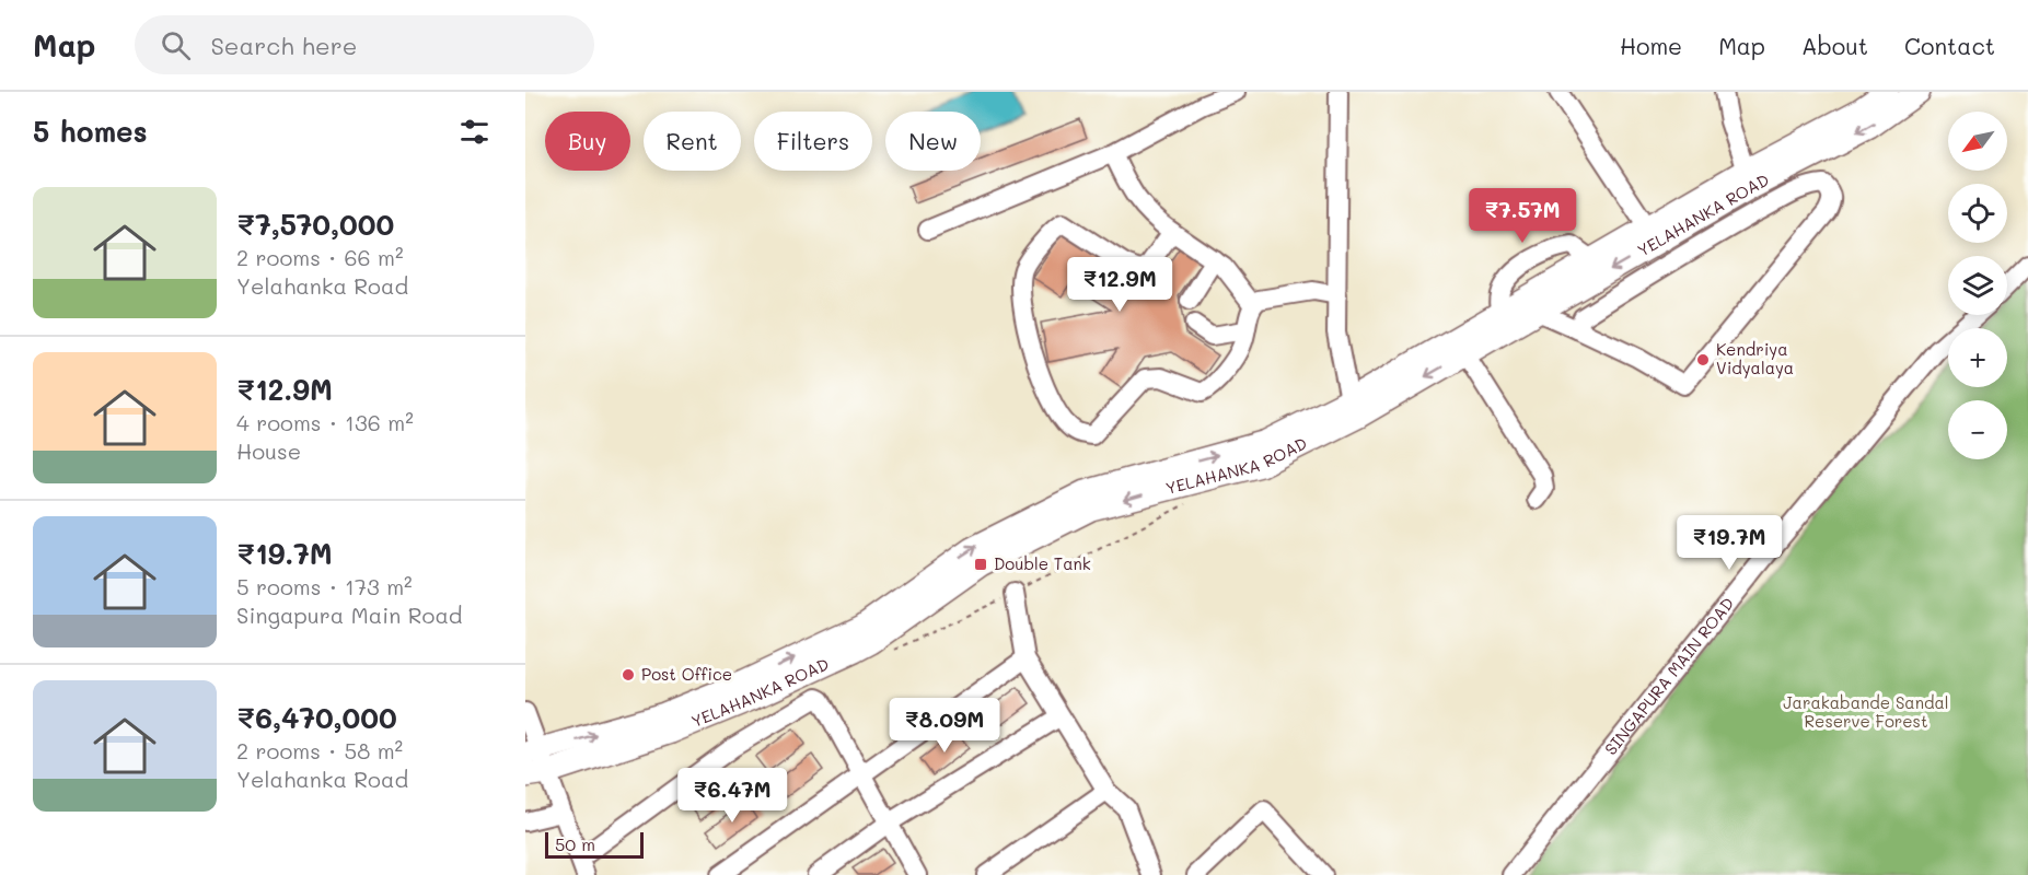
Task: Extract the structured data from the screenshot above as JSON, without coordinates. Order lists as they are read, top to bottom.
{
  "streets": {
    "main road": ["YELAHANKA ROAD"],
    "street": ["SINGAPURA MAIN ROAD"]
  },
  "parks": ["Jarakabande Sandal Reserve Forest"],
  "places": {
    "other": ["Kendriya Vidyalaya", "Post Office"],
    "transit": ["Double Tank"]
  },
  "scale_bar": "50 m",
  "north": "bottom left",
  "page": {
    "header": "Map",
    "search": "Search here",
    "nav": [
      "Home",
      "Map",
      "About",
      "Contact"
    ],
    "heading": "5 homes",
    "map_buttons": ["+", "−"],
    "chip": [
      "Buy",
      "Rent",
      "Filters",
      "New"
    ],
    "list": [
      {
        "name": "₹7,570,000",
        "note": "2 rooms · 66 m² · Yelahanka Road"
      },
      {
        "name": "₹12.9M",
        "note": "4 rooms · 136 m² · House"
      },
      {
        "name": "₹19.7M",
        "note": "5 rooms · 173 m² · Singapura Main Road"
      },
      {
        "name": "₹6,470,000",
        "note": "2 rooms · 58 m² · Yelahanka Road"
      }
    ],
    "price": [
      "₹7.57M",
      "₹12.9M",
      "₹19.7M",
      "₹8.09M",
      "₹6.47M"
    ],
    "scale": "50 m"
  }
}
